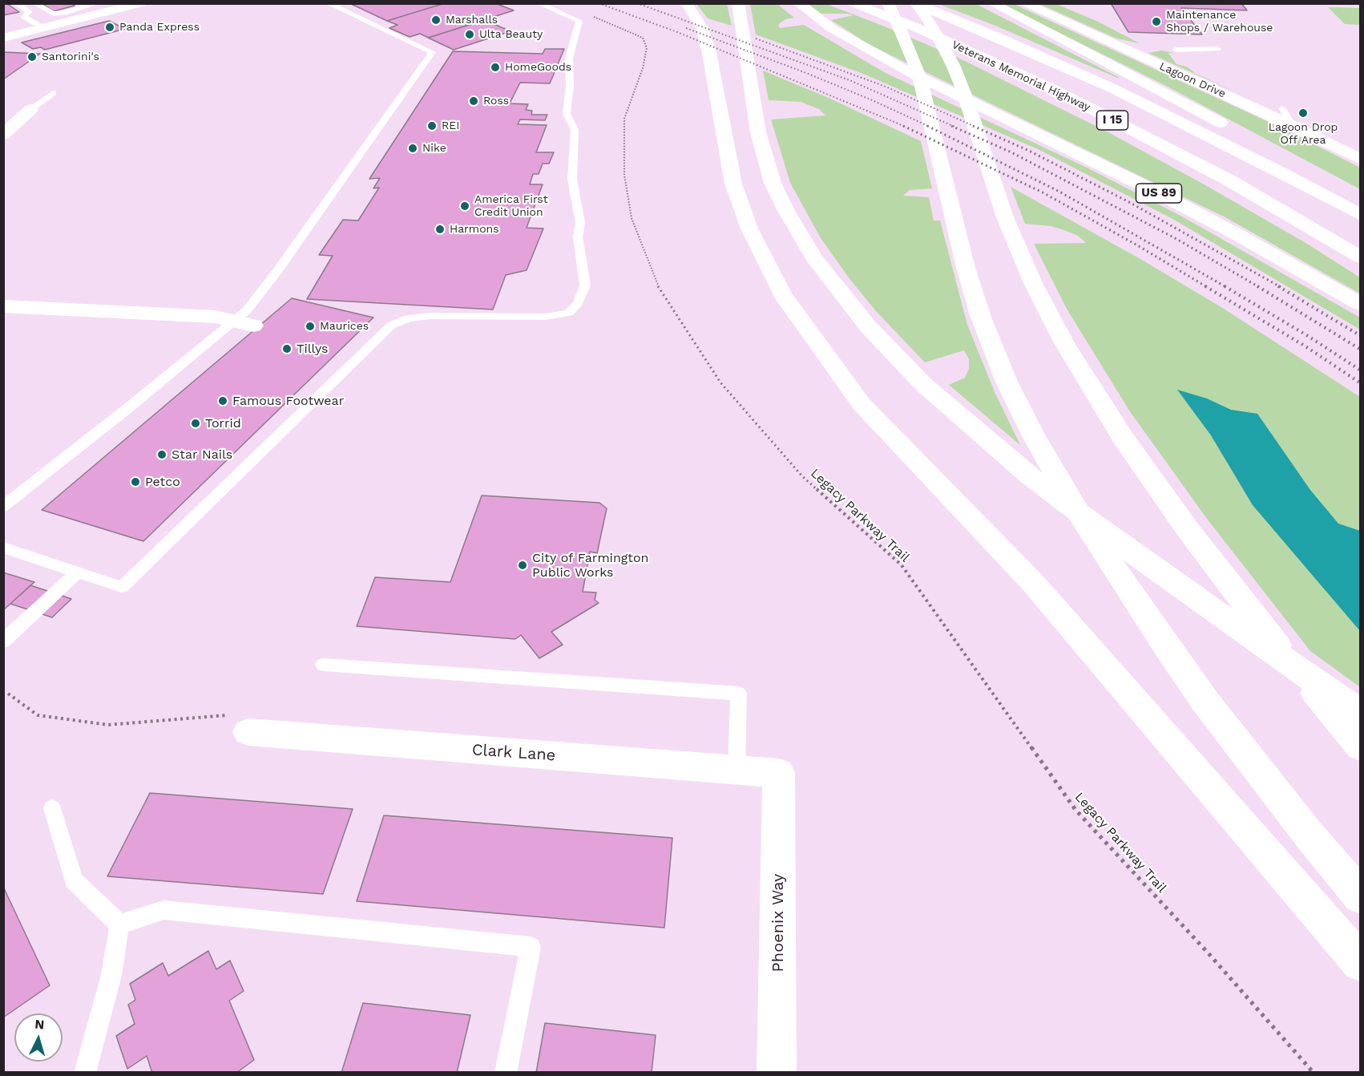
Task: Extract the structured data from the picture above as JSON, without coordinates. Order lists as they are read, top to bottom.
{
  "streets": {
    "main road": [
      "Veterans Memorial Highway",
      "Lagoon Drive",
      "I 15",
      "US 89",
      "Clark Lane",
      "Phoenix Way"
    ],
    "path": ["Legacy Parkway Trail"]
  },
  "crossings": [
    ["Clark Lane", "Phoenix Way"]
  ],
  "places": [
    "Marshalls",
    "Maintenance Shops / Warehouse",
    "Panda Express",
    "Ulta Beauty",
    "Santorini's",
    "HomeGoods",
    "Ross",
    "Lagoon Drop Off Area",
    "REI",
    "Nike",
    "America First Credit Union",
    "Harmons",
    "Maurices",
    "Tillys",
    "Famous Footwear",
    "Torrid",
    "Star Nails",
    "Petco",
    "City of Farmington Public Works"
  ],
  "north": "top"
}
